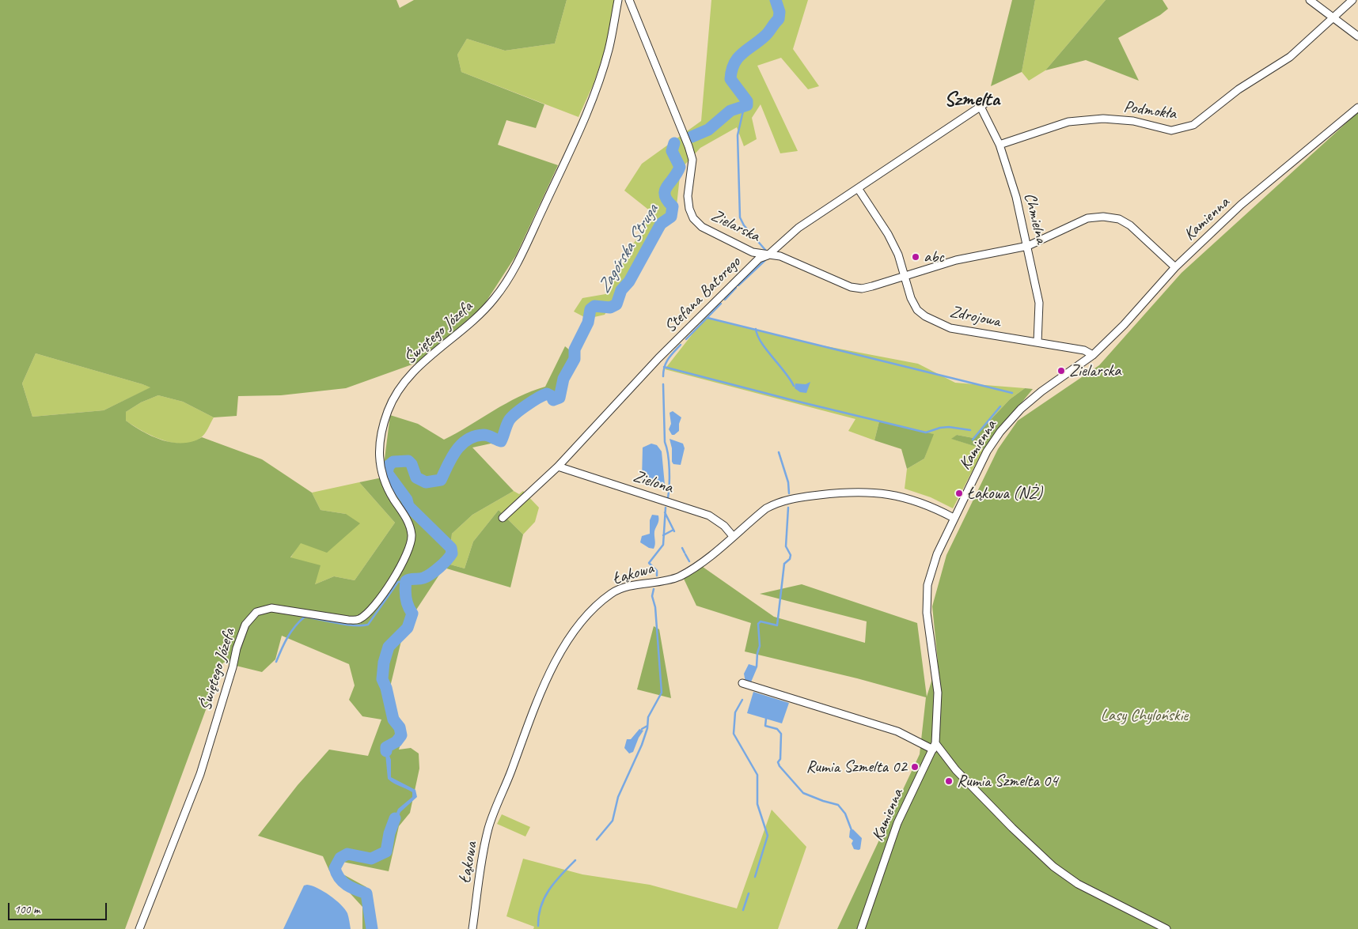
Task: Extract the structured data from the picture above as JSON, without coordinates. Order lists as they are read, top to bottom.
{
  "streets": {
    "street": [
      "Podmokła",
      "Chmielna",
      "Kamienna",
      "Zielarska",
      "Stefana Batorego",
      "Zdrojowa",
      "Świętego Józefa",
      "Zielona",
      "Łąkowa"
    ]
  },
  "crossings": [
    ["Podmokła", "Chmielna"],
    ["Chmielna", "Zielarska"],
    ["Chmielna", "Stefana Batorego"],
    ["Chmielna", "Zdrojowa"],
    ["Kamienna", "Zielarska"],
    ["Kamienna", "Zdrojowa"],
    ["Kamienna", "Łąkowa"],
    ["Zielarska", "Stefana Batorego"],
    ["Zielarska", "Zdrojowa"],
    ["Stefana Batorego", "Zdrojowa"],
    ["Stefana Batorego", "Zielona"],
    ["Zielona", "Łąkowa"]
  ],
  "districts": ["Szmelta"],
  "water": ["Zagórska Struga"],
  "parks": ["Lasy Chylońskie"],
  "places": [
    "abc",
    "Zielarska",
    "Łąkowa (NŻ)",
    "Rumia Szmelta 02",
    "Rumia Szmelta 04"
  ],
  "scale_bar": "100 m"
}
